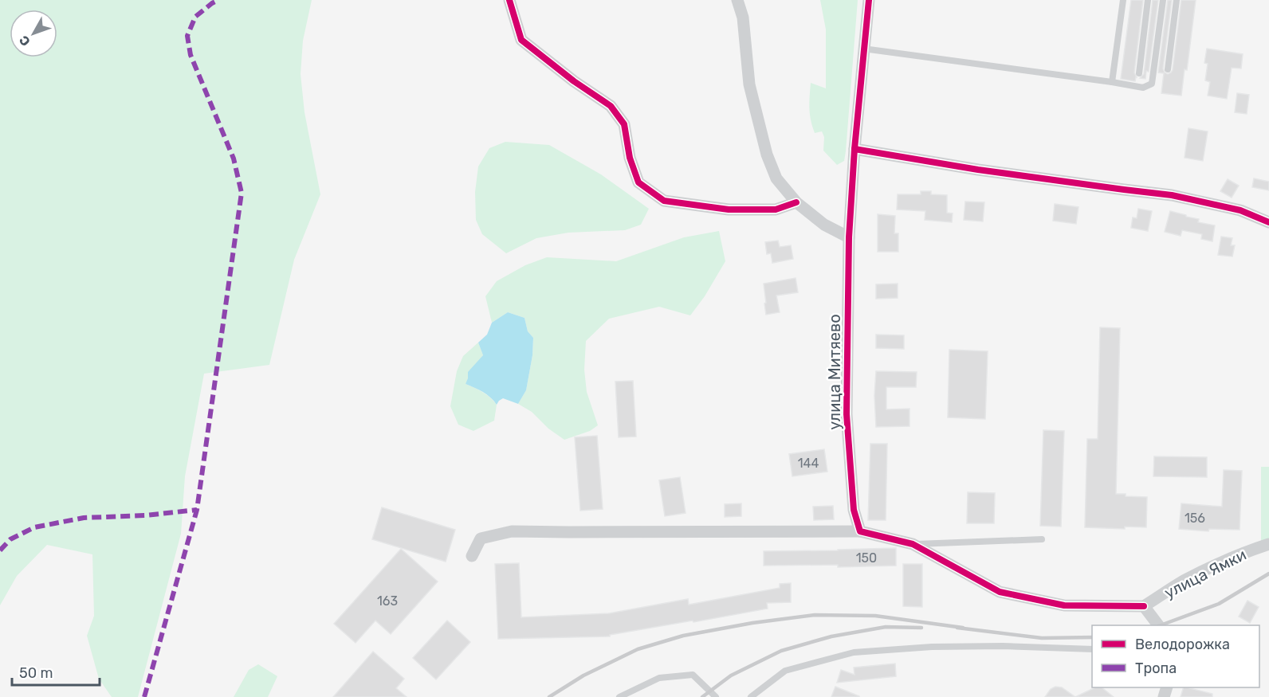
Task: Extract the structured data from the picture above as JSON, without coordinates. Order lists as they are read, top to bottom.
{
  "streets": {
    "street": ["улица Митяево", "улица Ямки"]
  },
  "house_numbers": [
    "144",
    "156",
    "150",
    "163"
  ],
  "legend": ["Велодорожка", "Тропа"],
  "scale_bar": "50 m",
  "north": "bottom left"
}
